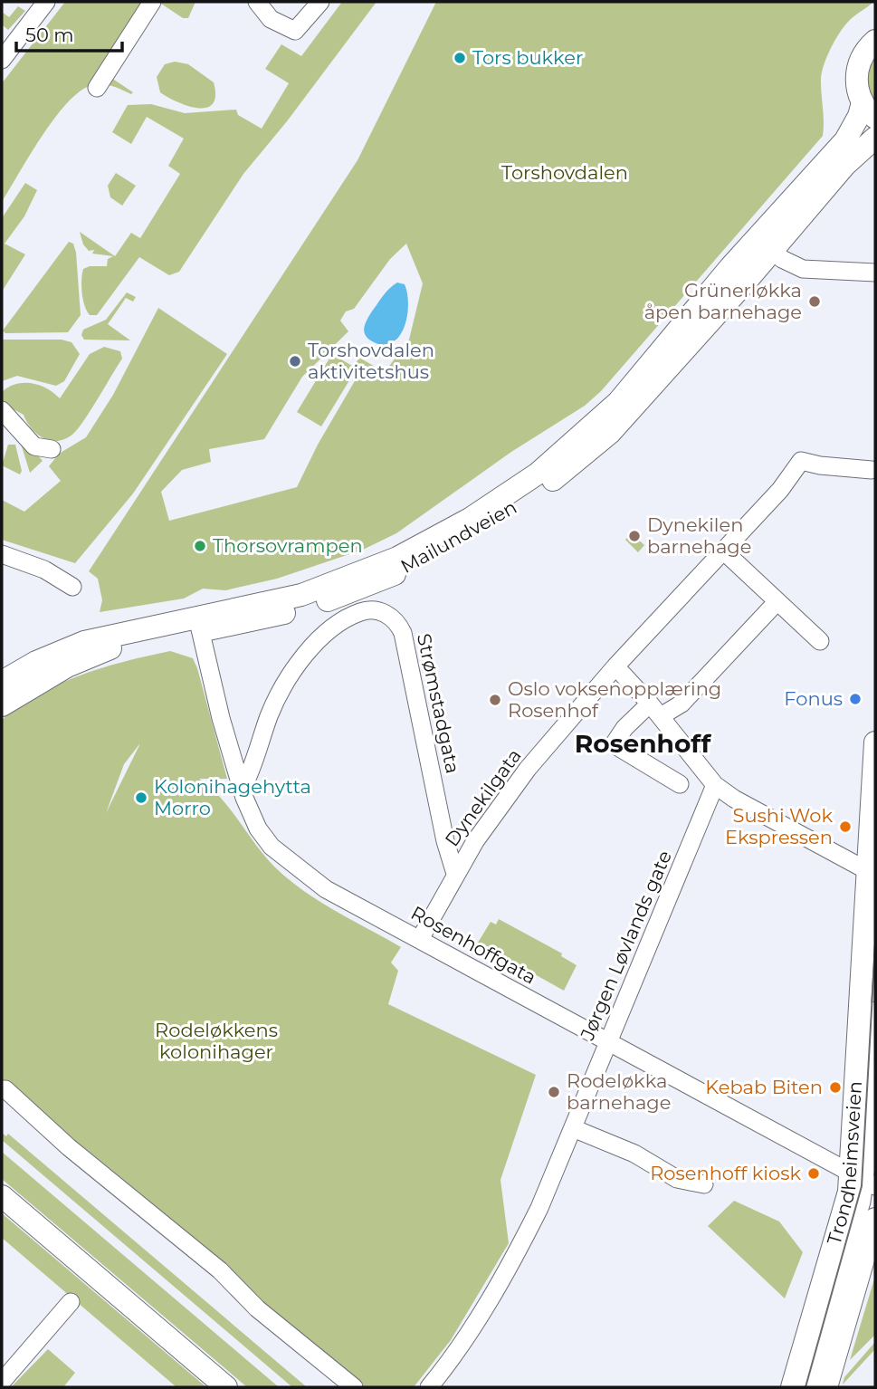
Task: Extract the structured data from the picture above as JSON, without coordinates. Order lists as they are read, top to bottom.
{
  "streets": {
    "main road": ["Mailundveien", "Trondheimsveien"],
    "street": [
      "Strømstadgata",
      "Dynekilgata",
      "Rosenhoffgata",
      "Jørgen Løvlands gate"
    ]
  },
  "crossings": [
    ["Mailundveien", "Rosenhoffgata"],
    ["Strømstadgata", "Dynekilgata"],
    ["Strømstadgata", "Rosenhoffgata"],
    ["Dynekilgata", "Rosenhoffgata"],
    ["Rosenhoffgata", "Jørgen Løvlands gate"],
    ["Rosenhoffgata", "Trondheimsveien"]
  ],
  "districts": ["Rosenhoff"],
  "parks": ["Torshovdalen", "Rodeløkkens kolonihager"],
  "places": [
    "Tors bukker",
    "Grünerløkka åpen barnehage",
    "Torshovdalen aktivitetshus",
    "Dynekilen barnehage",
    "Thorsovrampen",
    "Fonus",
    "Oslo voksenopplæring Rosenhof",
    "Kolonihagehytta Morro",
    "Sushi Wok Ekspressen",
    "Kebab Biten",
    "Rodeløkka barnehage",
    "Rosenhoff kiosk"
  ],
  "scale_bar": "50 m"
}
